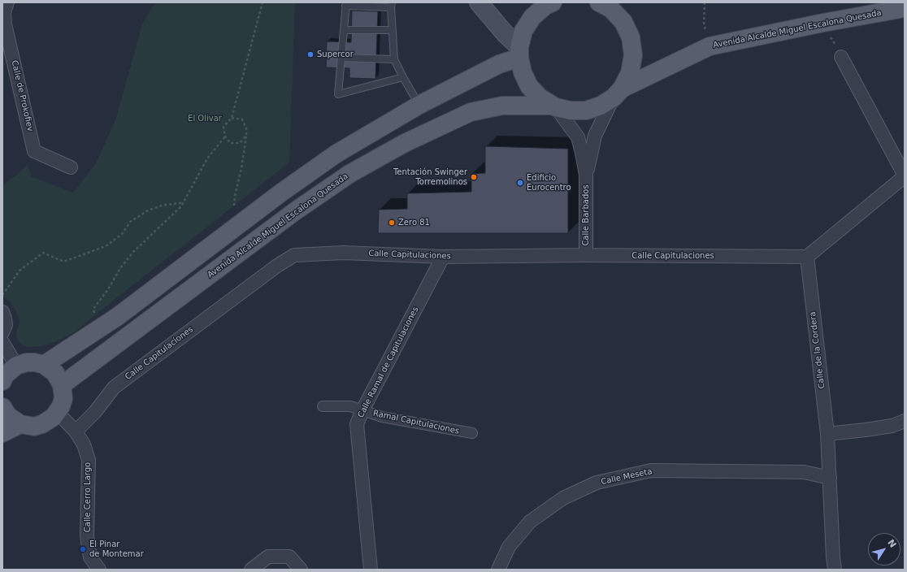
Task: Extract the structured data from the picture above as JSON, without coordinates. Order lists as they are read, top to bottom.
{
  "streets": {
    "main road": ["Avenida Alcalde Miguel Escalona Quesada"],
    "street": [
      "Calle de Prokofiev",
      "Calle Barbados",
      "Calle Capitulaciones",
      "Calle de la Cordera",
      "Calle Ramal de Capitulaciones",
      "Ramal Capitulaciones",
      "Calle Meseta",
      "Calle Cerro Largo"
    ]
  },
  "crossings": [
    ["Avenida Alcalde Miguel Escalona Quesada", "Calle Barbados"],
    ["Calle Barbados", "Calle Capitulaciones"],
    ["Calle Capitulaciones", "Calle de la Cordera"],
    ["Calle Capitulaciones", "Calle Ramal de Capitulaciones"],
    ["Calle Capitulaciones", "Calle Cerro Largo"],
    ["Calle de la Cordera", "Calle Meseta"],
    ["Calle Ramal de Capitulaciones", "Ramal Capitulaciones"]
  ],
  "parks": ["El Olivar"],
  "places": [
    "Supercor",
    "Tentación Swinger Torremolinos",
    "Edificio Eurocentro",
    "Zero 81",
    "El Pinar de Montemar"
  ],
  "north": "top right"
}
